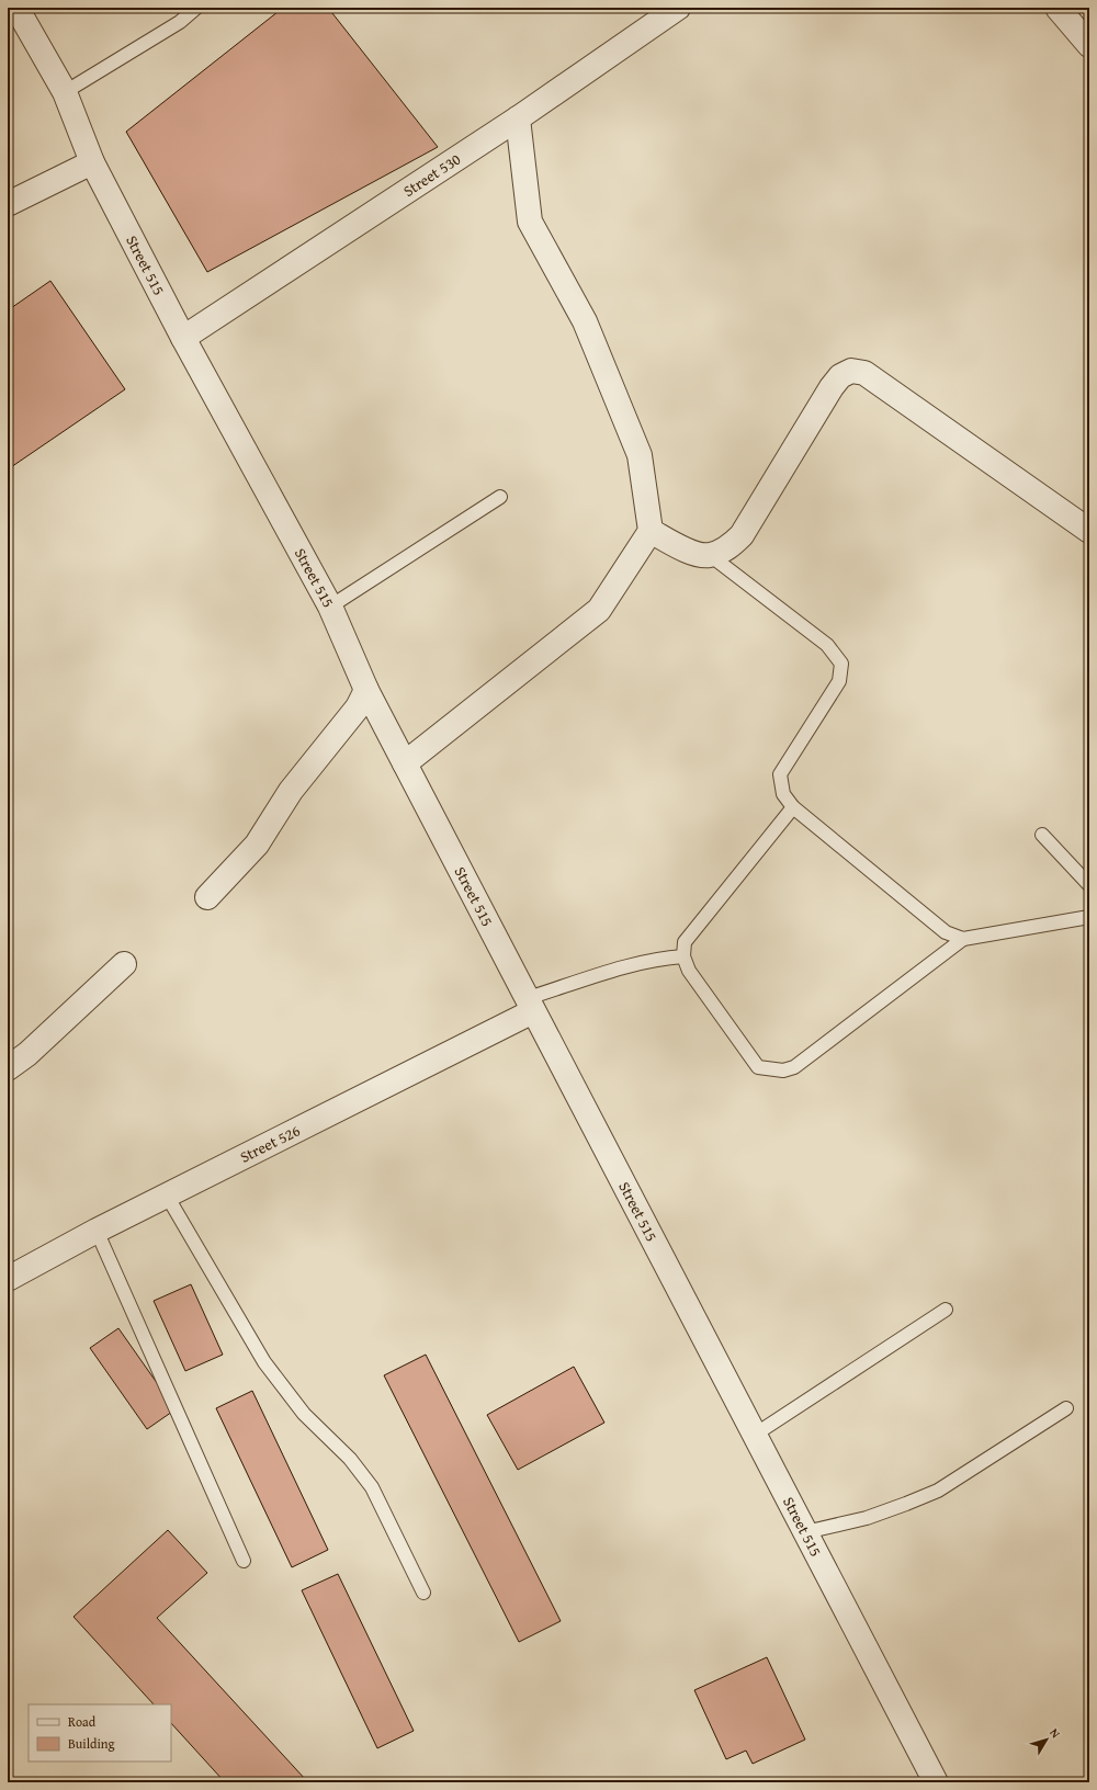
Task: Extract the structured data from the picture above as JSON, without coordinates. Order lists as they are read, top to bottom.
{
  "streets": {
    "street": ["Street 530", "Street 515", "Street 526"]
  },
  "crossings": [
    ["Street 530", "Street 515"],
    ["Street 515", "Street 526"]
  ],
  "legend": ["Road", "Building"],
  "north": "top right"
}
